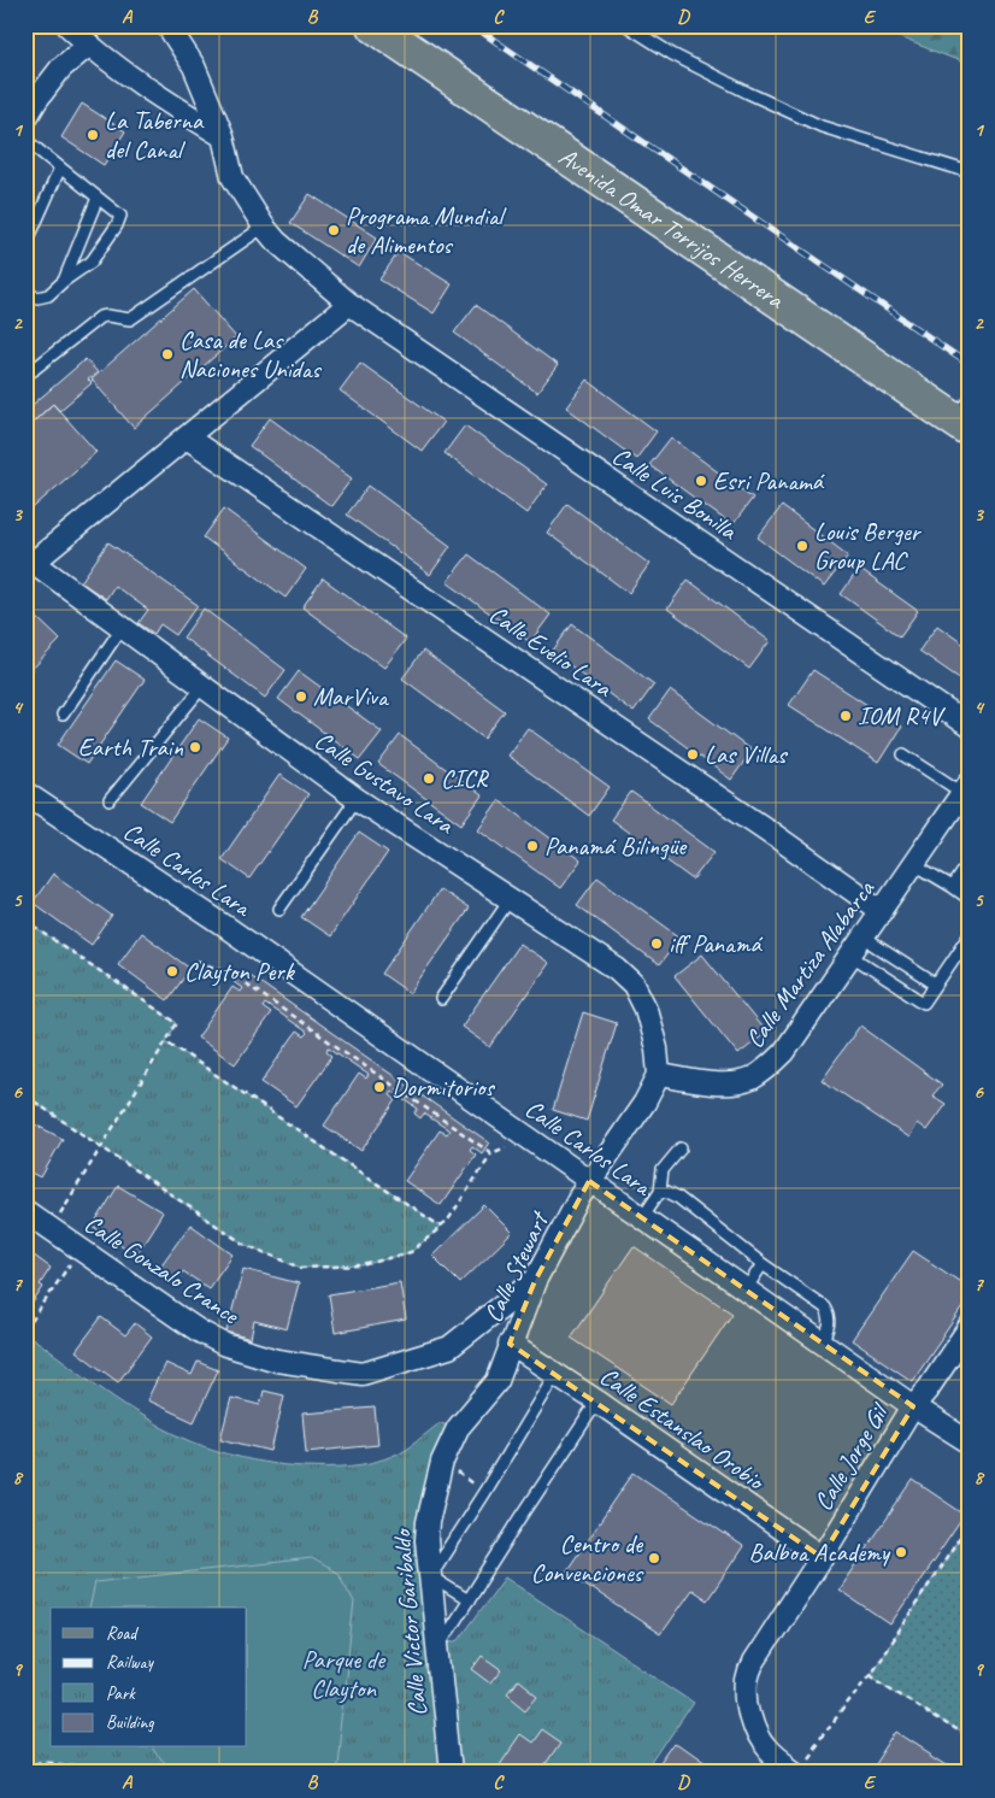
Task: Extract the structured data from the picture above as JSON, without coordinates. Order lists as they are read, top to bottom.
{
  "streets": {
    "main road": ["Avenida Omar Torrijos Herrera"],
    "street": [
      "Calle Luis Bonilla",
      "Calle Evelio Lara",
      "Calle Gustavo Lara",
      "Calle Carlos Lara",
      "Calle Martiza Alabarca",
      "Calle Stewart",
      "Calle Gonzalo Crance",
      "Calle Estanslao Orobio",
      "Calle Jorge Gil",
      "Calle Victor Garibaldo"
    ]
  },
  "crossings": [
    ["Calle Evelio Lara", "Calle Martiza Alabarca"],
    ["Calle Gustavo Lara", "Calle Martiza Alabarca"],
    ["Calle Carlos Lara", "Calle Stewart"],
    ["Calle Carlos Lara", "Calle Jorge Gil"],
    ["Calle Stewart", "Calle Gonzalo Crance"],
    ["Calle Stewart", "Calle Estanslao Orobio"],
    ["Calle Stewart", "Calle Victor Garibaldo"],
    ["Calle Estanslao Orobio", "Calle Jorge Gil"]
  ],
  "parks": ["Parque de Clayton"],
  "places": [
    "La Taberna del Canal",
    "Programa Mundial de Alimentos",
    "Casa de Las Naciones Unidas",
    "Esri Panamá",
    "Louis Berger Group LAC",
    "MarViva",
    "IOM R4V",
    "Earth Train",
    "Las Villas",
    "CICR",
    "Panamá Bilingüe",
    "iff Panamá",
    "Clayton Perk",
    "Dormitorios",
    "Balboa Academy",
    "Centro de Convenciones"
  ],
  "legend": [
    "Road",
    "Railway",
    "Park",
    "Building"
  ],
  "grid": {
    "columns": [
      "A",
      "B",
      "C",
      "D",
      "E"
    ],
    "rows": [
      "1",
      "2",
      "3",
      "4",
      "5",
      "6",
      "7",
      "8",
      "9"
    ]
  }
}
